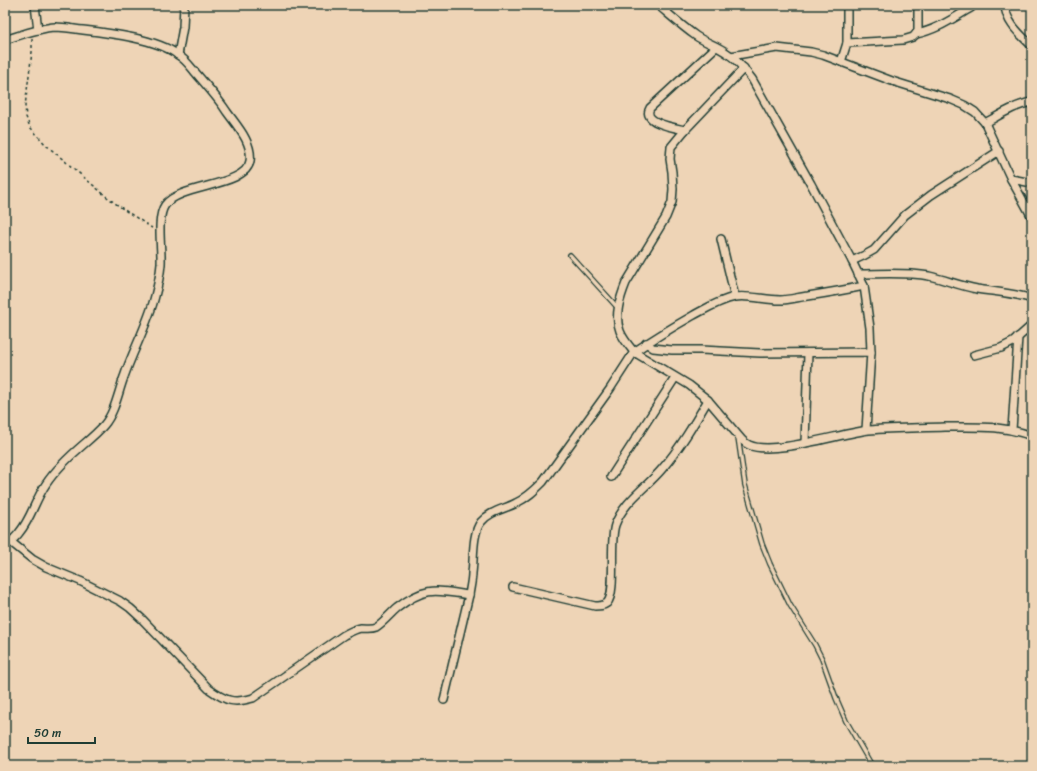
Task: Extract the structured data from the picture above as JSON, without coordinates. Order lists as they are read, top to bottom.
{
  "scale_bar": "50 m"
}
